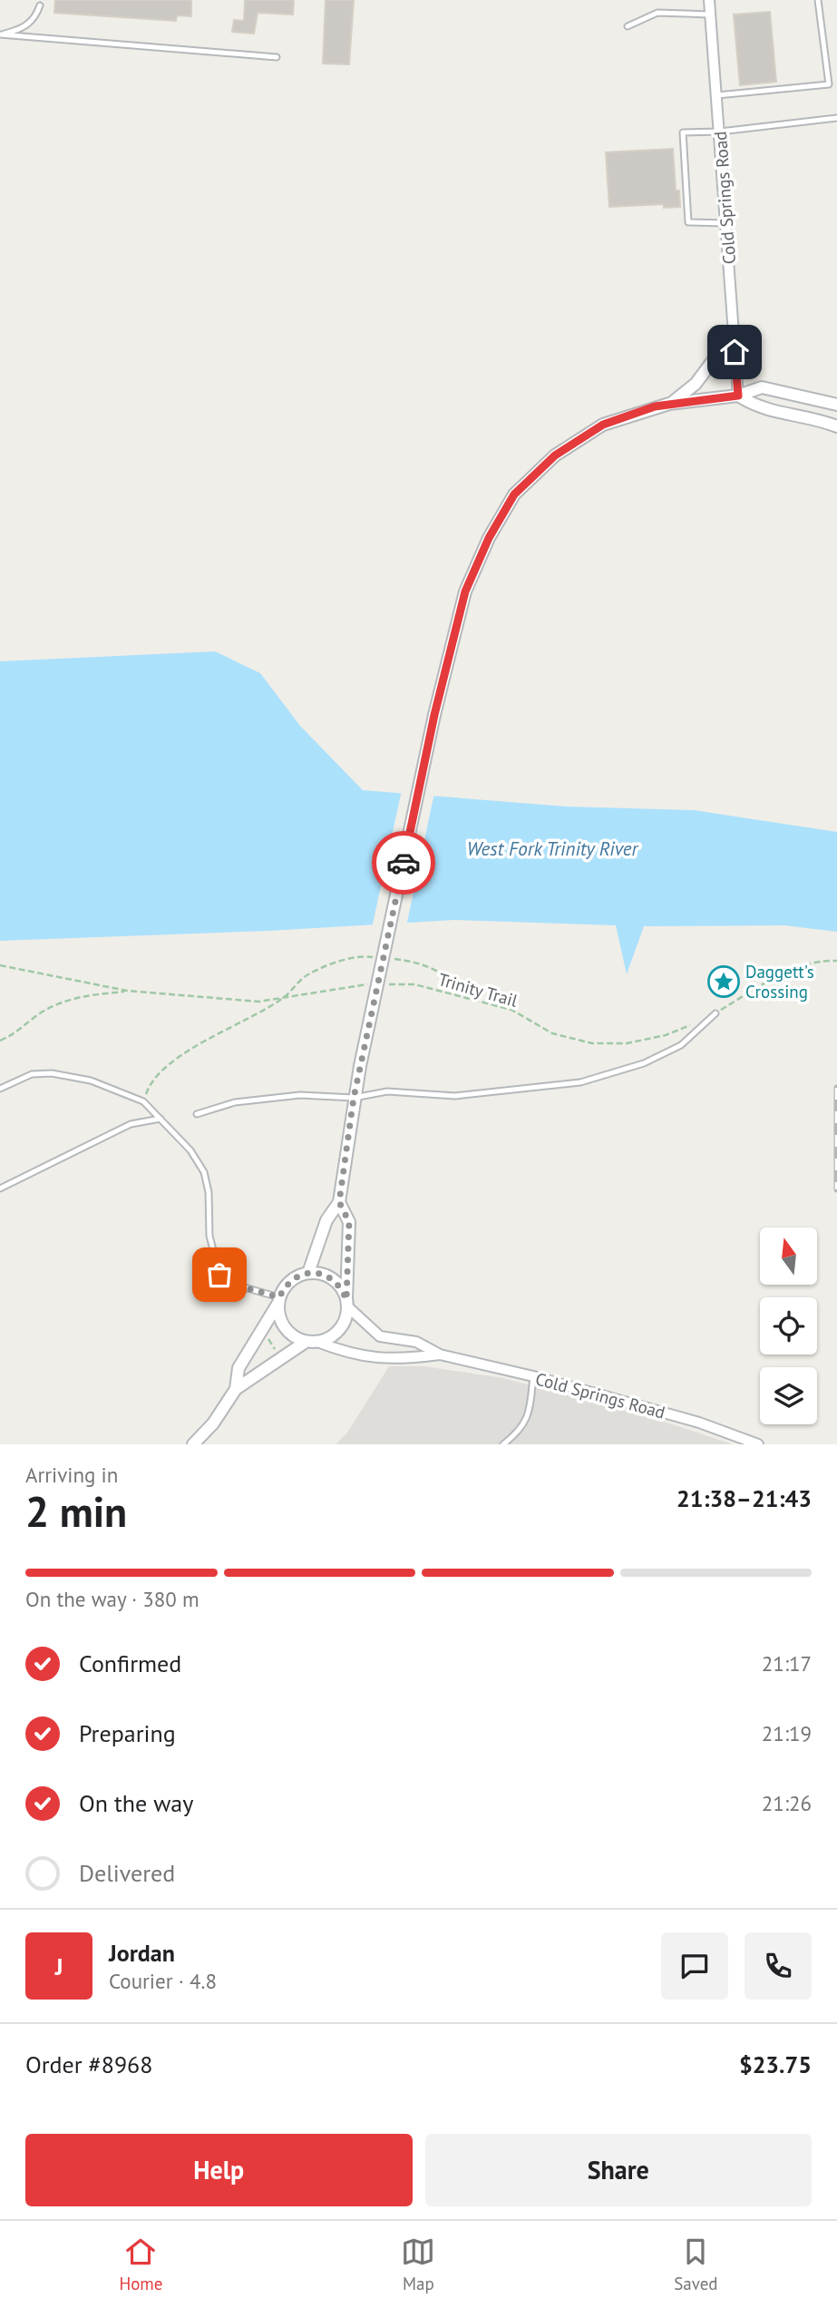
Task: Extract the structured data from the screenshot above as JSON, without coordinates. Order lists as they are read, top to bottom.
{
  "streets": {
    "street": ["Cold Springs Road"],
    "path": ["Trinity Trail"]
  },
  "water": ["West Fork Trinity River"],
  "places": {
    "place": ["Daggett's Crossing"]
  },
  "north": "top",
  "page": {
    "heading": ["2 min", "Arriving in", "21:38–21:43"],
    "panel": [
      "Jordan",
      "Courier · 4.8",
      "Order #8968",
      "$23.75"
    ],
    "bar": "On the way · 380 m",
    "list": [
      ["Confirmed", "21:17"],
      ["Preparing", "21:19"],
      ["On the way", "21:26"],
      "Delivered"
    ],
    "round": "J",
    "buttons": ["Help", "Share"],
    "tabs": ["Home", "Map", "Saved"]
  }
}
